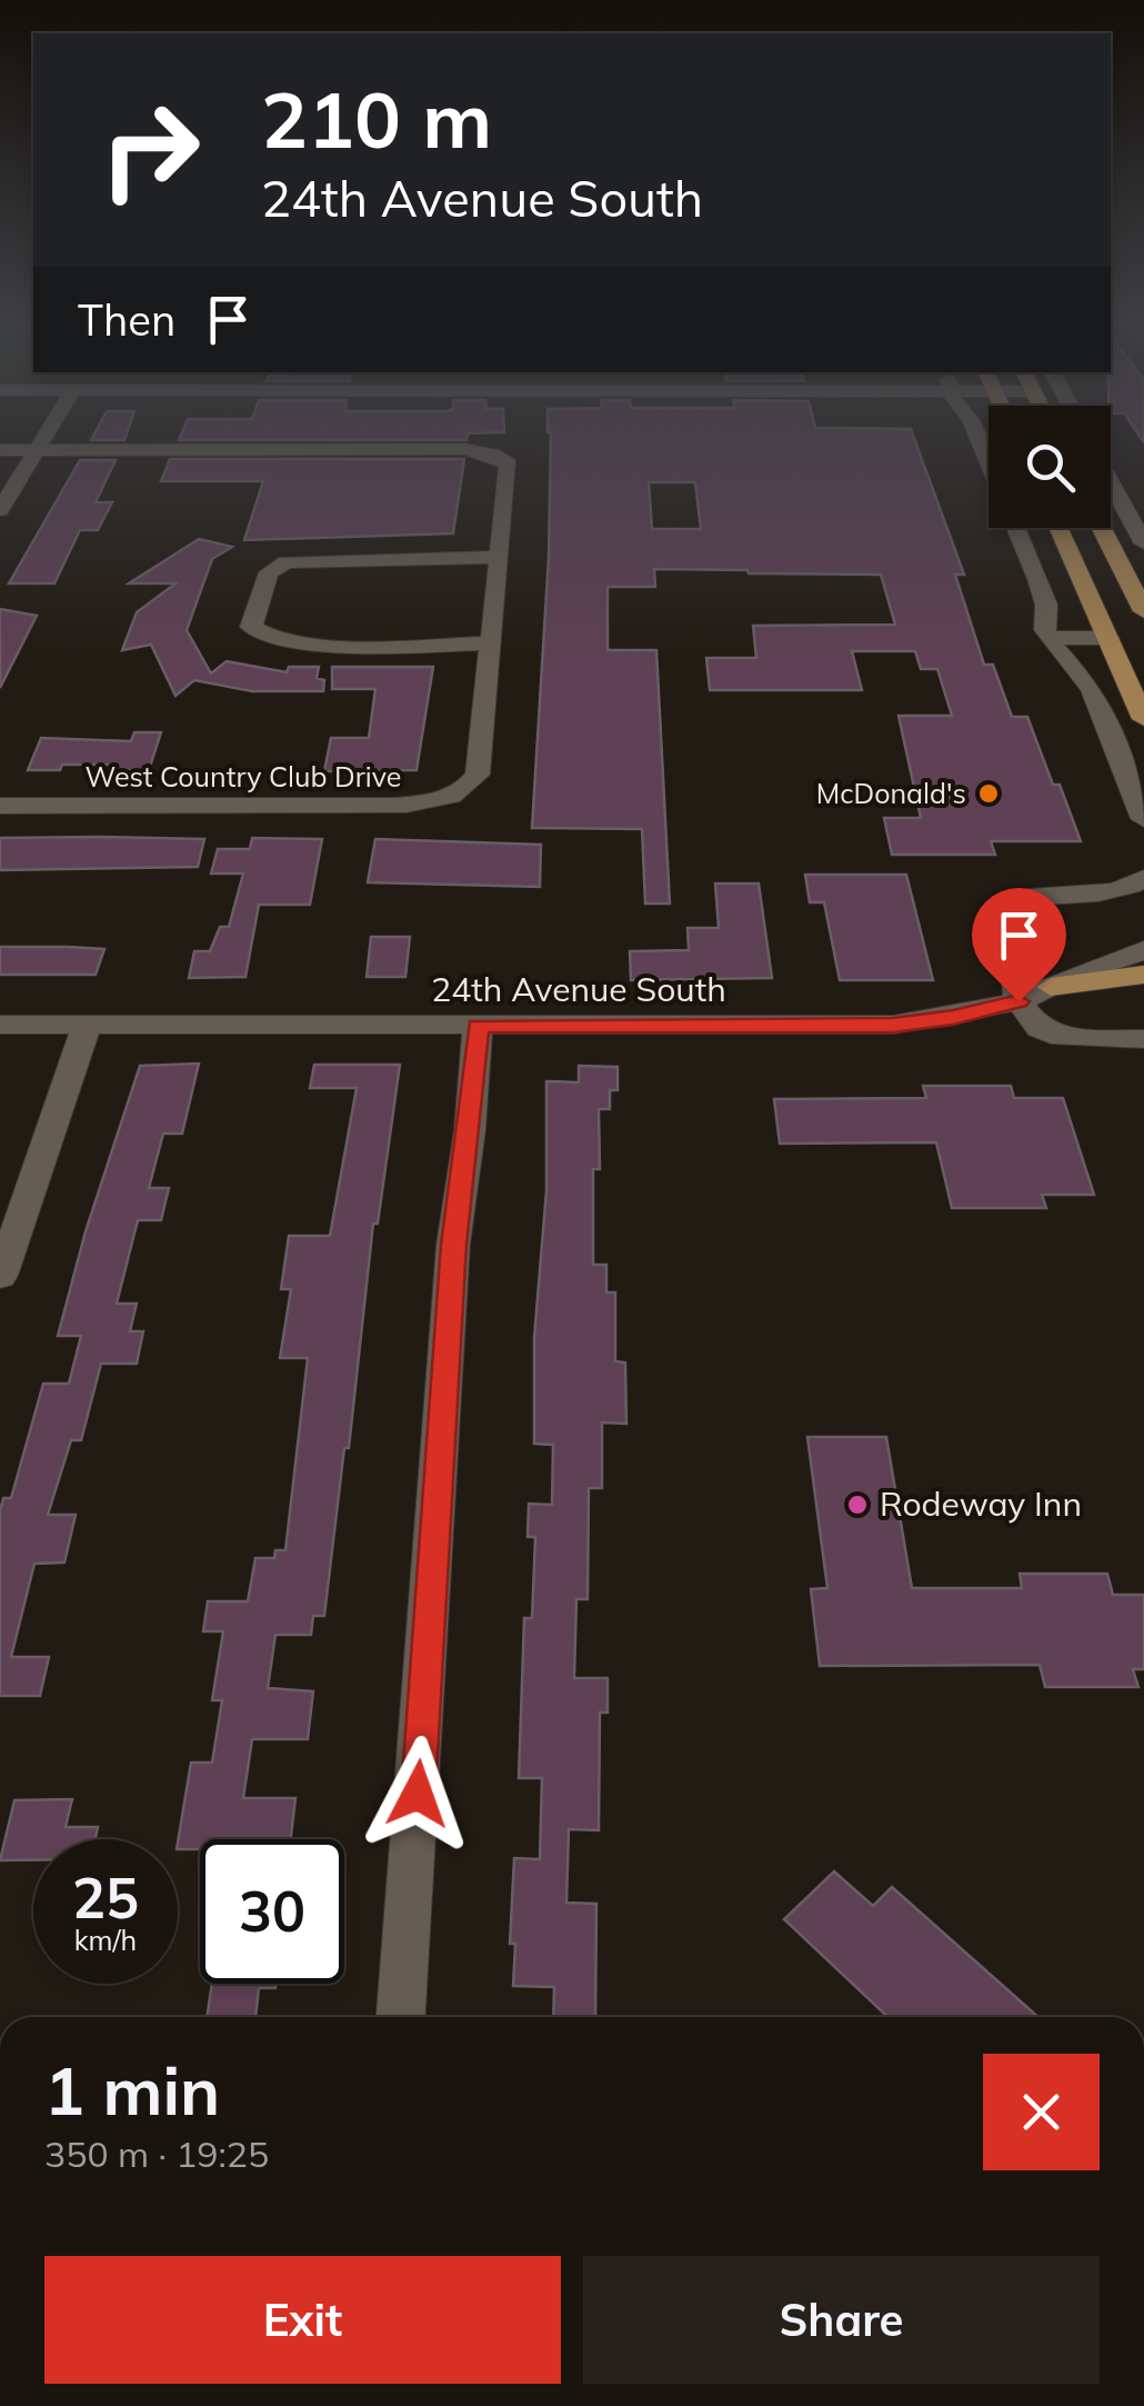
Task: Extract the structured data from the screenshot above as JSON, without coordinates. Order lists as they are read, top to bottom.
{
  "streets": {
    "street": ["West Country Club Drive", "24th Avenue South"]
  },
  "places": ["McDonald's", "Rodeway Inn"],
  "page": {
    "turn": ["210 m", "24th Avenue South"],
    "then": "Then",
    "speed": "25 km/h",
    "limit": "30",
    "heading": ["1 min", "350 m · 19:25"],
    "buttons": ["Exit", "Share"]
  }
}
